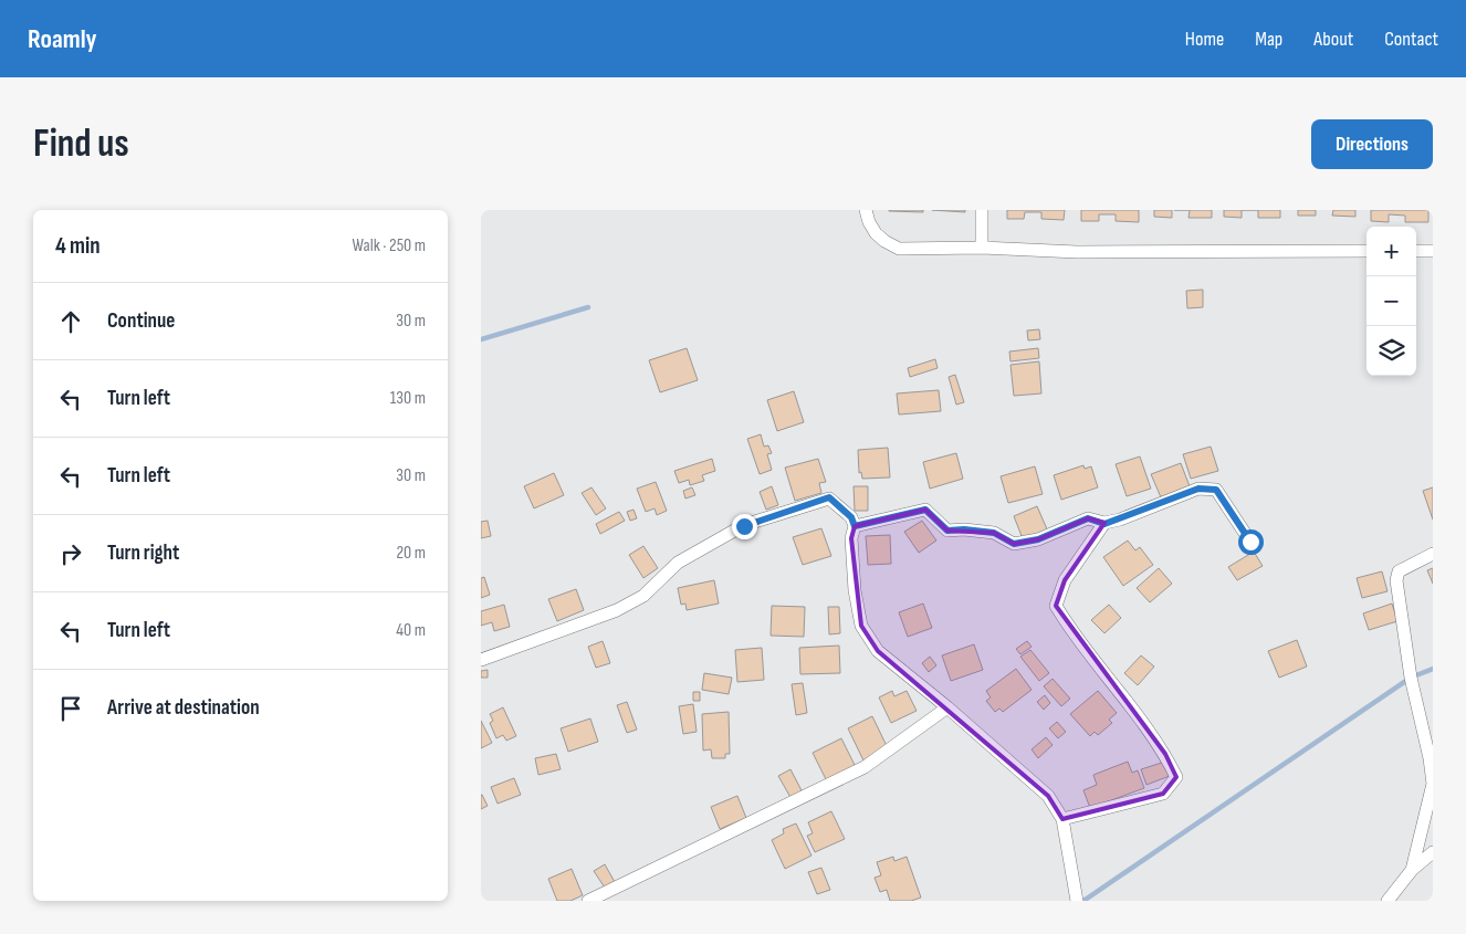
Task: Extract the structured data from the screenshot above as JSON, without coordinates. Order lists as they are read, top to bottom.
{
  "page": {
    "header": "Roamly",
    "nav": [
      "Home",
      "Map",
      "About",
      "Contact"
    ],
    "buttons": "Directions",
    "title": "Find us",
    "heading": ["4 min", "Walk · 250 m"],
    "map_buttons": ["+", "−"],
    "list": [
      ["Continue", "30 m"],
      ["Turn left", "130 m"],
      ["Turn left", "30 m"],
      ["Turn right", "20 m"],
      ["Turn left", "40 m"],
      "Arrive at destination"
    ]
  }
}
